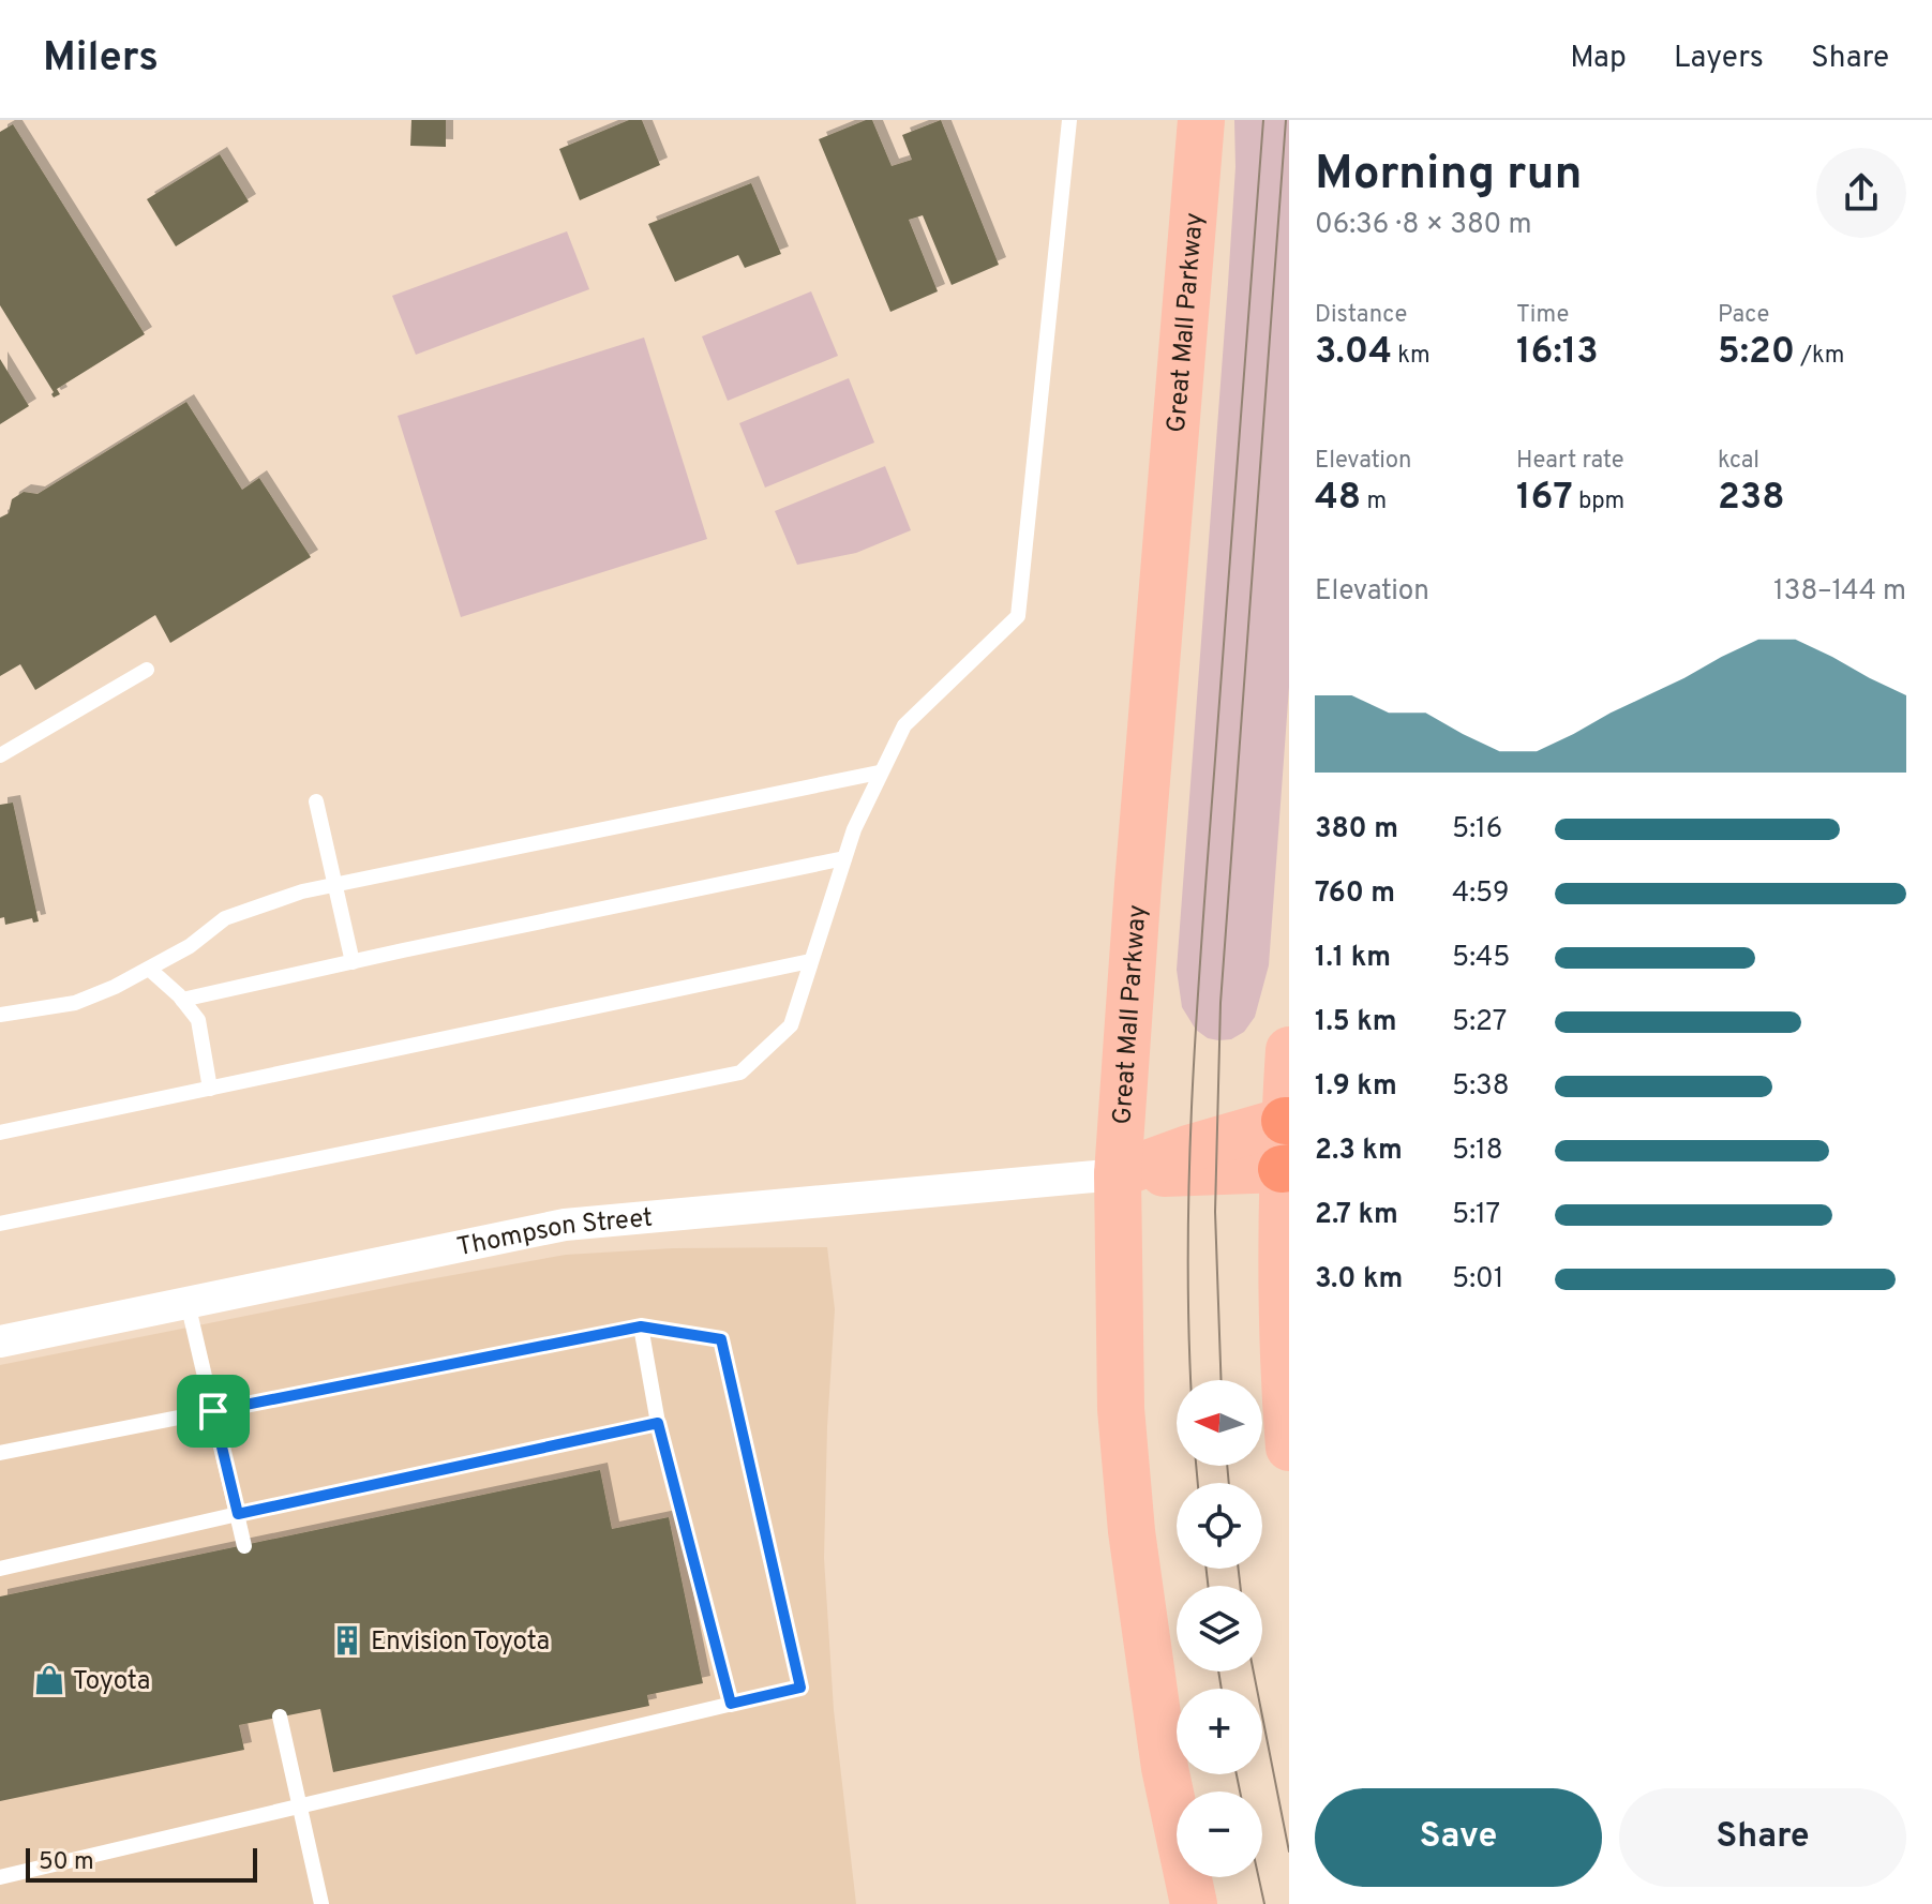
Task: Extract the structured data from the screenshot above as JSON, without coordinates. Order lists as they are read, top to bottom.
{
  "streets": {
    "main road": ["Great Mall Parkway", "Thompson Street"]
  },
  "crossings": [
    ["Great Mall Parkway", "Thompson Street"]
  ],
  "places": {
    "building": ["Envision Toyota"],
    "shop": ["Toyota"]
  },
  "scale_bar": "50 m",
  "north": "left",
  "page": {
    "header": "Milers",
    "nav": ["Map", "Layers", "Share"],
    "heading": ["Morning run", "06:36 · 8 × 380 m"],
    "stats": [
      ["Distance", "3.04 km"],
      ["Time", "16:13"],
      ["Pace", "5:20 /km"],
      ["Elevation", "48 m"],
      ["Heart rate", "167 bpm"],
      ["kcal", "238"]
    ],
    "chart": ["Elevation", "138–144 m"],
    "list": [
      {
        "name": "380 m",
        "note": "5:16"
      },
      {
        "name": "760 m",
        "note": "4:59"
      },
      {
        "name": "1.1 km",
        "note": "5:45"
      },
      {
        "name": "1.5 km",
        "note": "5:27"
      },
      {
        "name": "1.9 km",
        "note": "5:38"
      },
      {
        "name": "2.3 km",
        "note": "5:18"
      },
      {
        "name": "2.7 km",
        "note": "5:17"
      },
      {
        "name": "3.0 km",
        "note": "5:01"
      }
    ],
    "map_buttons": ["+", "−"],
    "buttons": ["Save", "Share"],
    "scale": "50 m"
  }
}
